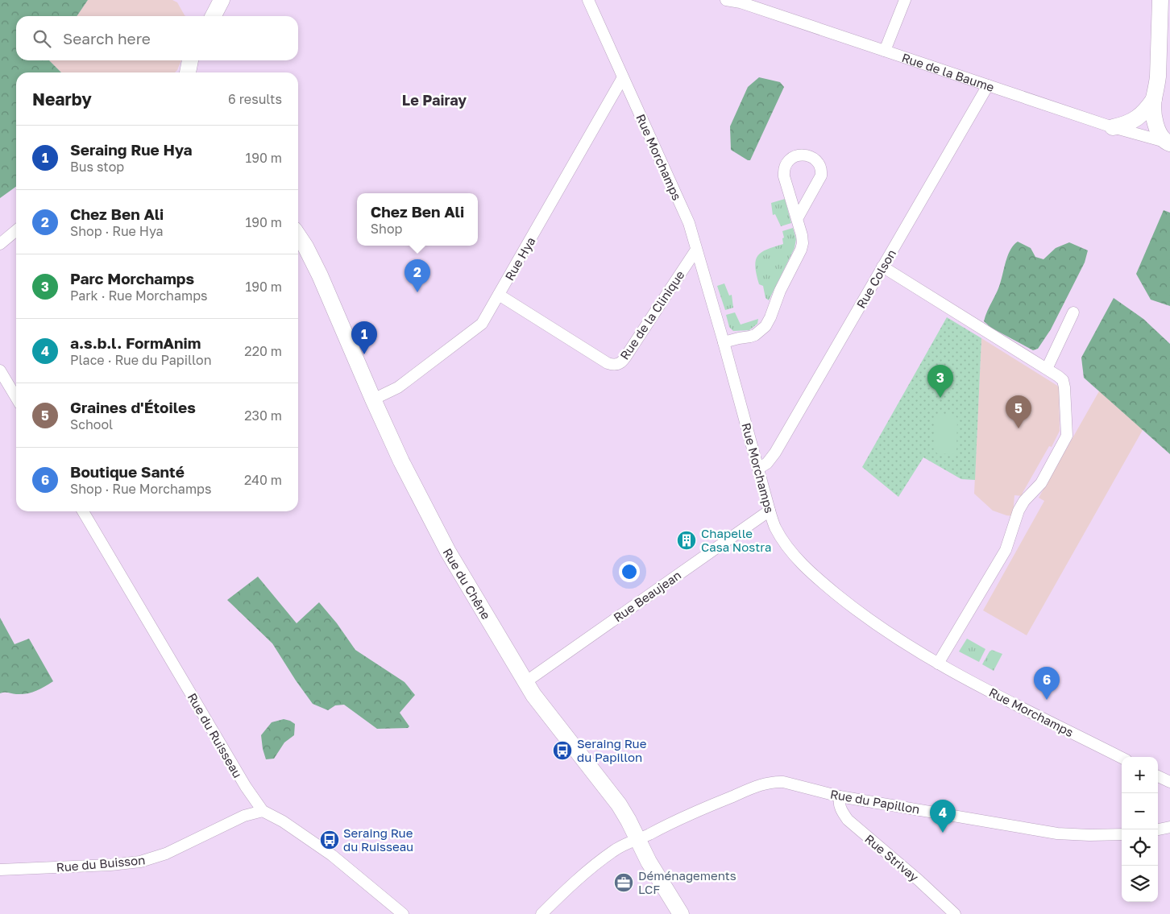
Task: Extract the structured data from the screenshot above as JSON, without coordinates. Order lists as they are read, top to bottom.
{
  "streets": {
    "main road": ["Rue du Chêne"],
    "street": [
      "Rue de la Baume",
      "Rue Morchamps",
      "Rue Hya",
      "Rue Colson",
      "Rue de la Clinique",
      "Rue Beaujean",
      "Rue du Ruisseau",
      "Rue du Papillon",
      "Rue Strivay",
      "Rue du Buisson"
    ]
  },
  "crossings": [
    ["Rue de la Baume", "Rue Colson"],
    ["Rue Morchamps", "Rue Hya"],
    ["Rue Morchamps", "Rue Colson"],
    ["Rue Morchamps", "Rue de la Clinique"],
    ["Rue Morchamps", "Rue Beaujean"],
    ["Rue Hya", "Rue de la Clinique"],
    ["Rue Hya", "Rue du Chêne"],
    ["Rue du Chêne", "Rue Beaujean"],
    ["Rue du Chêne", "Rue du Papillon"],
    ["Rue du Ruisseau", "Rue du Buisson"],
    ["Rue du Papillon", "Rue Strivay"]
  ],
  "districts": ["Le Pairay"],
  "places": {
    "building": ["Chapelle Casa Nostra"],
    "bus stop": ["Seraing Rue du Papillon", "Seraing Rue du Ruisseau"],
    "office": ["Déménagements LCF"]
  },
  "page": {
    "search": "Search here",
    "heading": ["Nearby", "6 results"],
    "list": [
      {
        "mark": "1",
        "name": "Seraing Rue Hya",
        "note": "Bus stop",
        "value": "190 m"
      },
      {
        "mark": "2",
        "name": "Chez Ben Ali",
        "note": "Shop · Rue Hya",
        "value": "190 m"
      },
      {
        "mark": "3",
        "name": "Parc Morchamps",
        "note": "Park · Rue Morchamps",
        "value": "190 m"
      },
      {
        "mark": "4",
        "name": "a.s.b.l. FormAnim",
        "note": "Place · Rue du Papillon",
        "value": "220 m"
      },
      {
        "mark": "5",
        "name": "Graines d'Étoiles",
        "note": "School",
        "value": "230 m"
      },
      {
        "mark": "6",
        "name": "Boutique Santé",
        "note": "Shop · Rue Morchamps",
        "value": "240 m"
      }
    ],
    "popup": ["Chez Ben Ali", "Shop"],
    "pins": [
      "2",
      "1",
      "3",
      "5",
      "6",
      "4"
    ],
    "map_buttons": ["+", "−"]
  }
}
